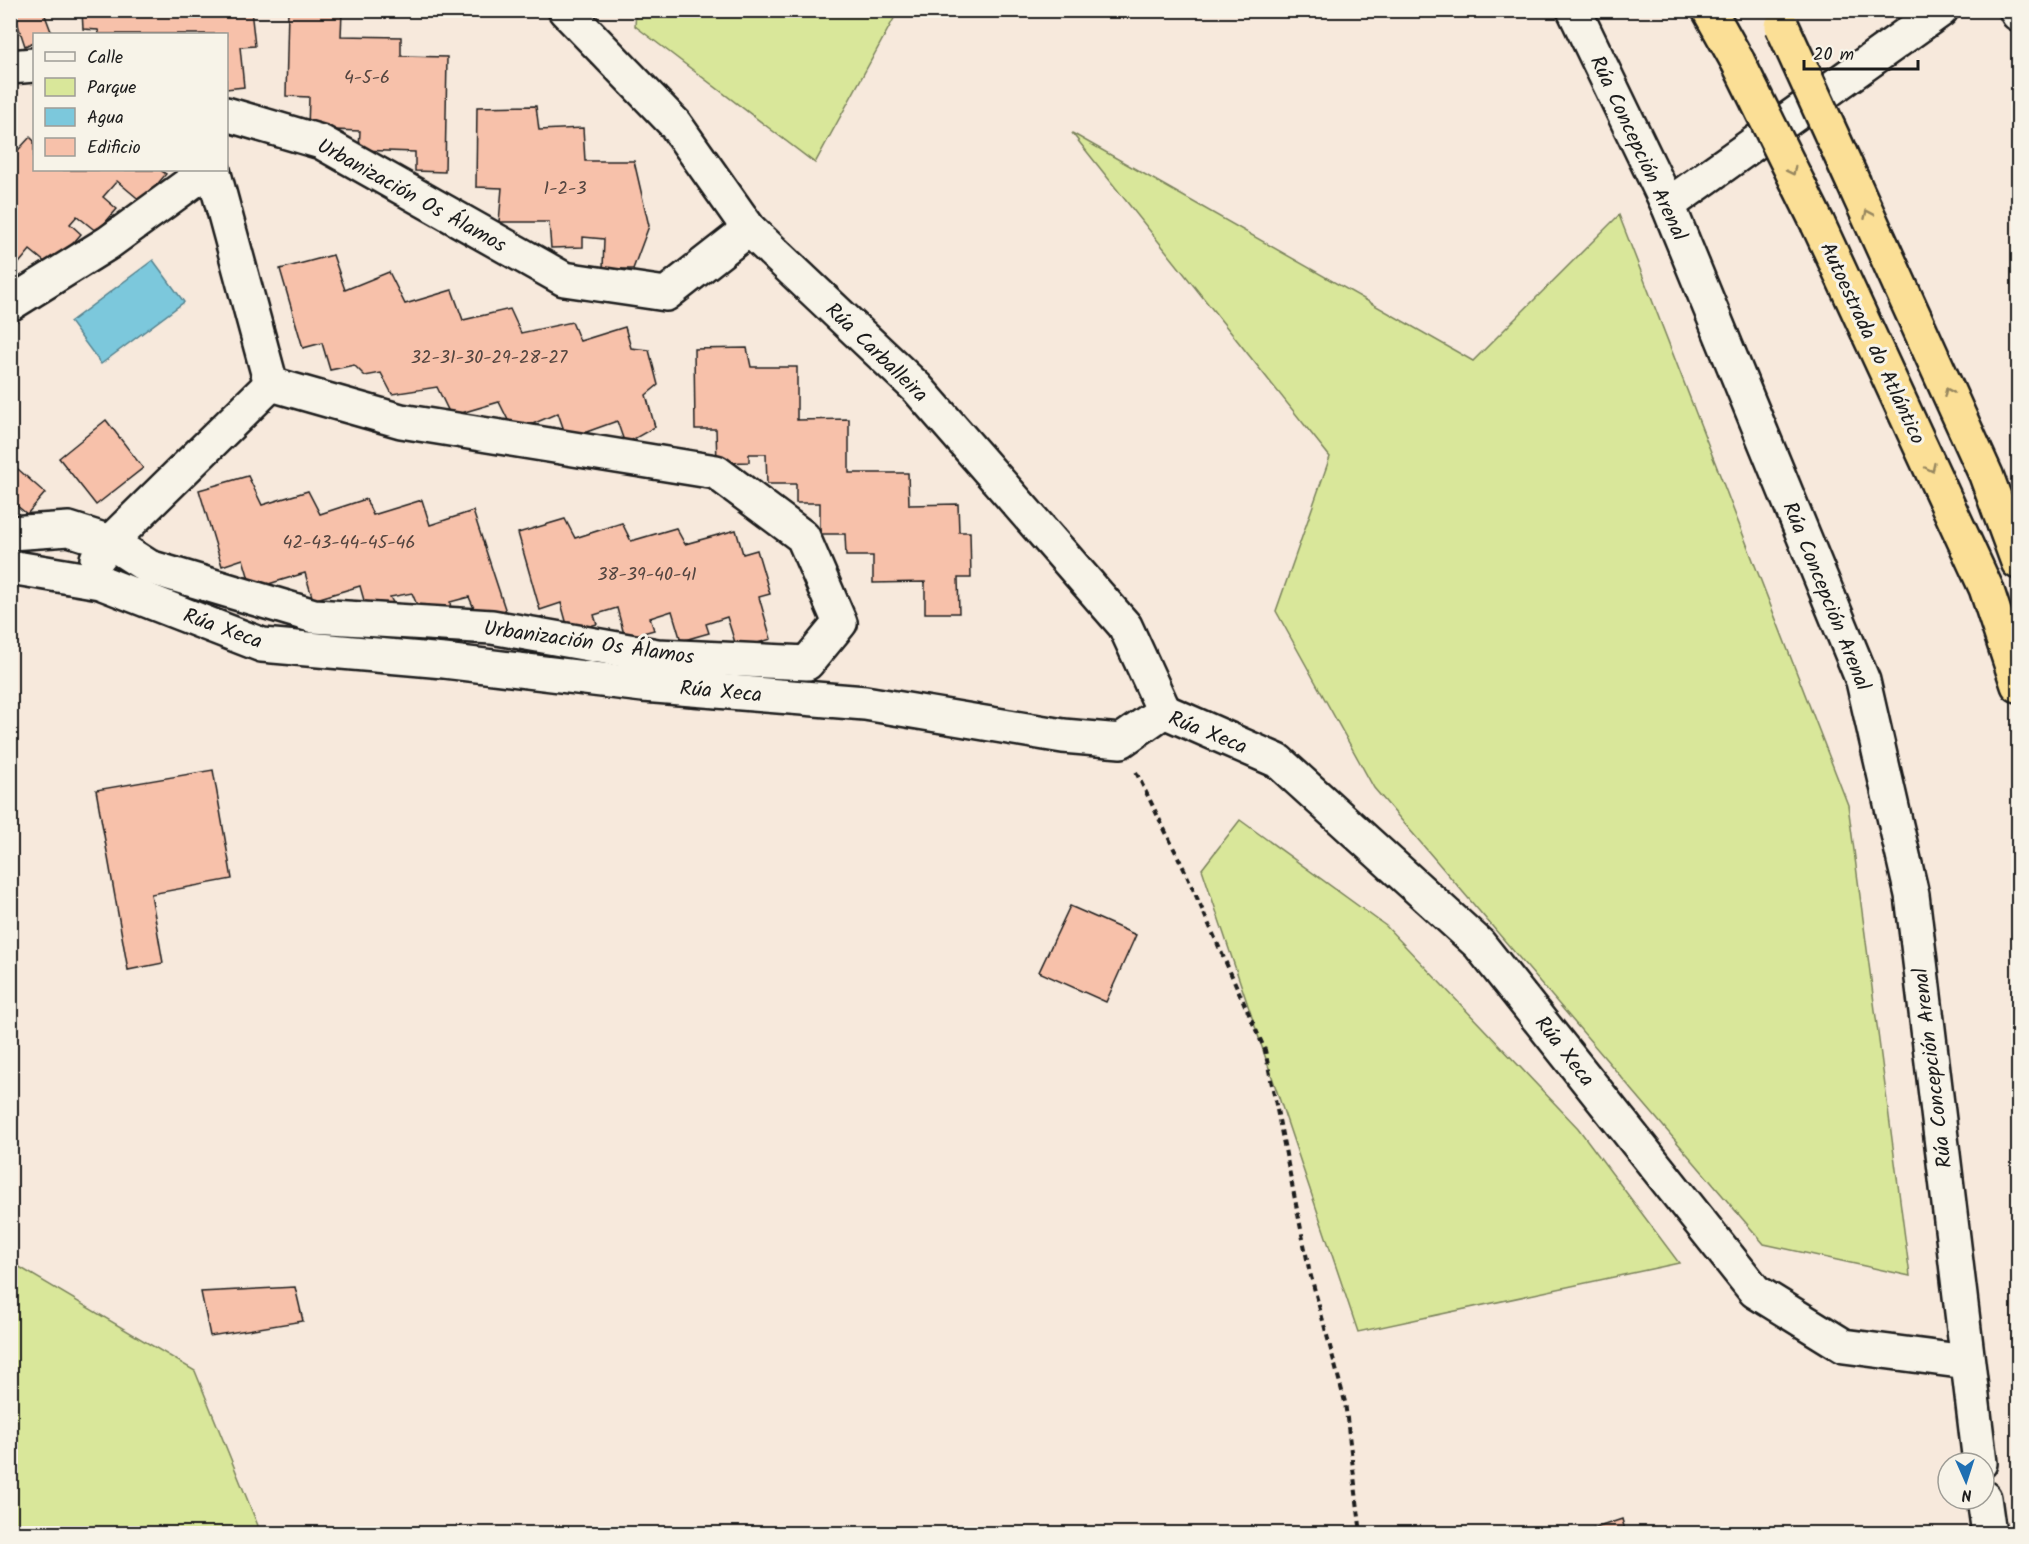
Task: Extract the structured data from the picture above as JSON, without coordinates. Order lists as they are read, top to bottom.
{
  "streets": {
    "highway": ["Autoestrada do Atlántico"],
    "street": [
      "Rúa Concepción Arenal",
      "Urbanización Os Álamos",
      "Rúa Carballeira",
      "Rúa Xeca"
    ]
  },
  "crossings": [
    ["Rúa Concepción Arenal", "Rúa Xeca"],
    ["Urbanización Os Álamos", "Rúa Carballeira"],
    ["Rúa Carballeira", "Rúa Xeca"]
  ],
  "house_numbers": [
    "4-5-6",
    "1-2-3",
    "32-31-30-29-28-27",
    "42-43-44-45-46",
    "38-39-40-41"
  ],
  "legend": [
    "Calle",
    "Parque",
    "Agua",
    "Edificio"
  ],
  "scale_bar": "20 m",
  "north": "bottom"
}
